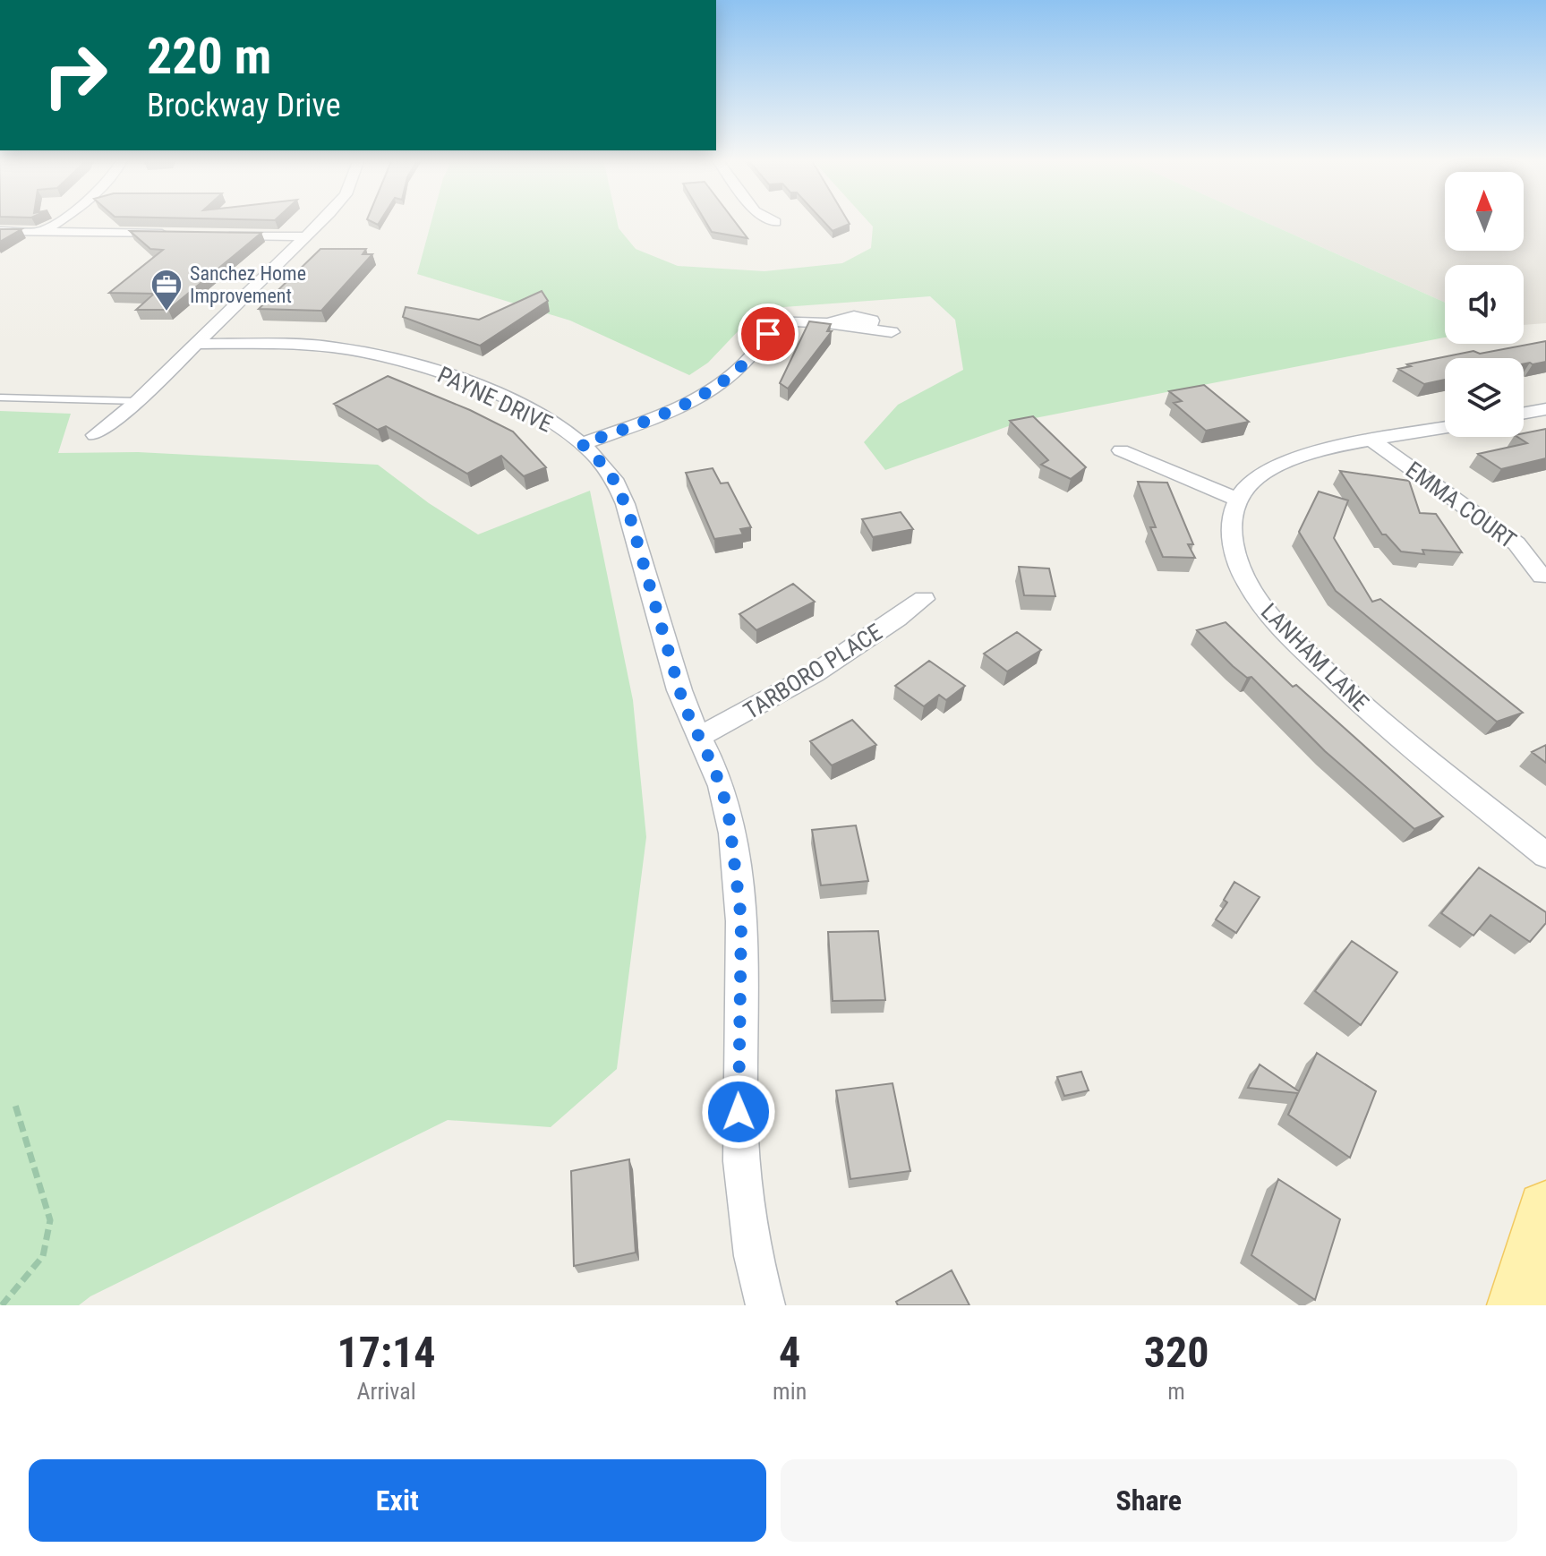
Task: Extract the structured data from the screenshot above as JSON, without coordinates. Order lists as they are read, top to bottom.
{
  "streets": {
    "street": [
      "PAYNE DRIVE",
      "EMMA COURT",
      "LANHAM LANE",
      "TARBORO PLACE"
    ]
  },
  "crossings": [
    ["PAYNE DRIVE", "TARBORO PLACE"]
  ],
  "places": {
    "office": ["Sanchez Home Improvement"]
  },
  "north": "top",
  "page": {
    "turn": ["220 m", "Brockway Drive"],
    "eta": [
      "17:14",
      "Arrival",
      "4",
      "min",
      "320",
      "m"
    ],
    "buttons": ["Exit", "Share"]
  }
}
